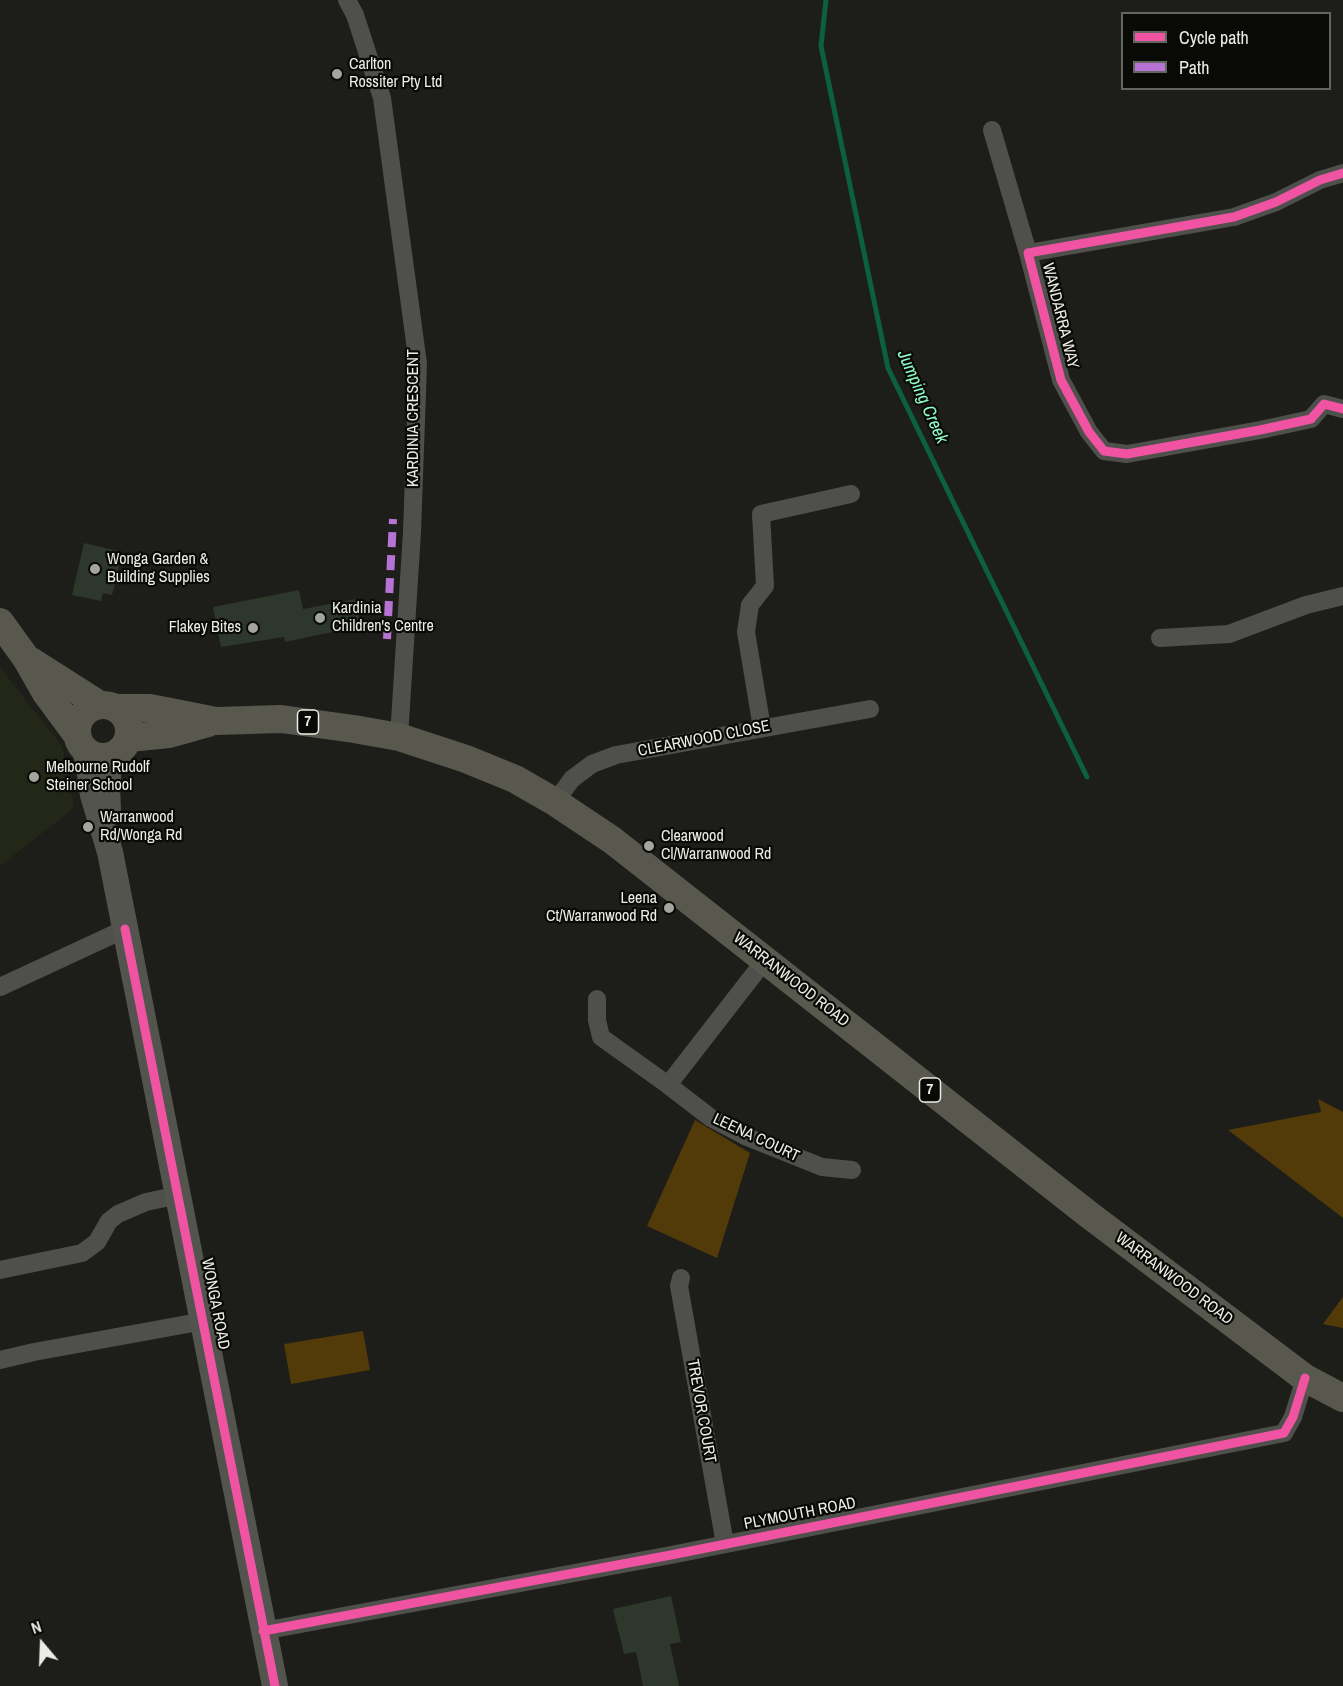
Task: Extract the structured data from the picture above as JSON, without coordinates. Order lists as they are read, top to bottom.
{
  "streets": {
    "main road": ["7", "WARRANWOOD ROAD", "WONGA ROAD"],
    "street": [
      "WANDARRA WAY",
      "KARDINIA CRESCENT",
      "CLEARWOOD CLOSE",
      "LEENA COURT",
      "TREVOR COURT",
      "PLYMOUTH ROAD"
    ]
  },
  "crossings": [
    ["KARDINIA CRESCENT", "WARRANWOOD ROAD"],
    ["7", "WARRANWOOD ROAD"],
    ["7", "PLYMOUTH ROAD"],
    ["CLEARWOOD CLOSE", "WARRANWOOD ROAD"],
    ["WARRANWOOD ROAD", "WONGA ROAD"],
    ["WARRANWOOD ROAD", "PLYMOUTH ROAD"],
    ["WONGA ROAD", "PLYMOUTH ROAD"],
    ["TREVOR COURT", "PLYMOUTH ROAD"]
  ],
  "water": ["Jumping Creek"],
  "places": [
    "Carlton Rossiter Pty Ltd",
    "Wonga Garden & Building Supplies",
    "Kardinia Children's Centre",
    "Flakey Bites",
    "Melbourne Rudolf Steiner School",
    "Warranwood Rd/Wonga Rd",
    "Clearwood Cl/Warranwood Rd",
    "Leena Ct/Warranwood Rd"
  ],
  "legend": ["Cycle path", "Path"],
  "north": "top"
}
